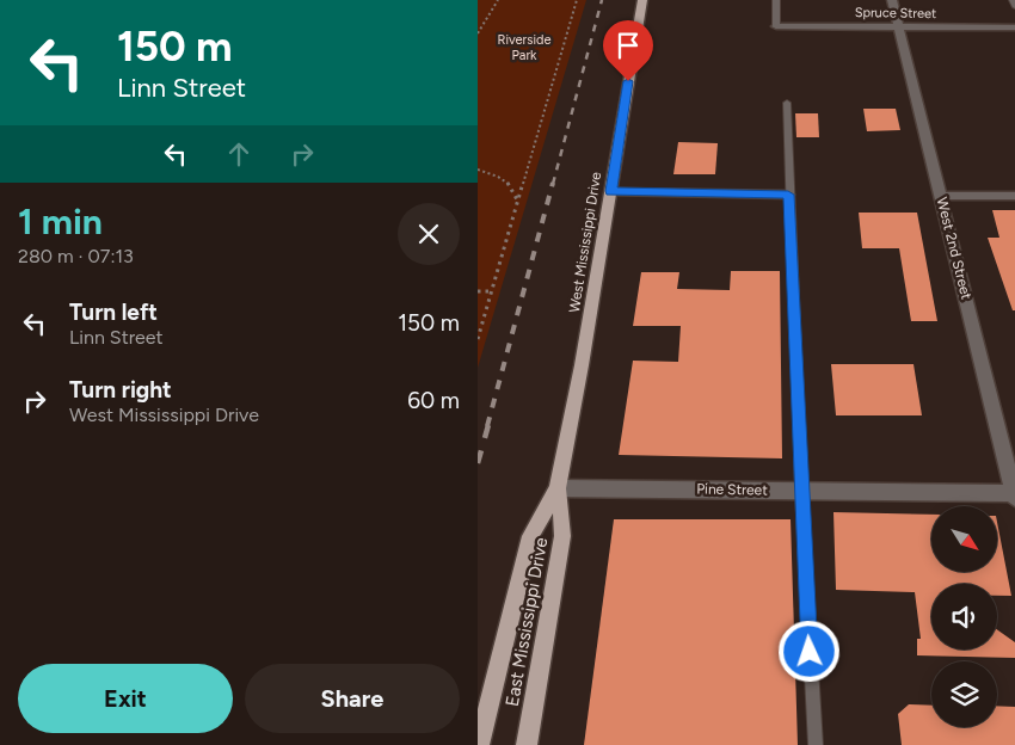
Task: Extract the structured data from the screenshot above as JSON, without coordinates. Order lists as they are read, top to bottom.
{
  "streets": {
    "main road": ["West Mississippi Drive", "East Mississippi Drive"],
    "street": ["Spruce Street", "West 2nd Street", "Pine Street"]
  },
  "crossings": [
    ["Spruce Street", "West 2nd Street"],
    ["West Mississippi Drive", "Pine Street"],
    ["West Mississippi Drive", "East Mississippi Drive"],
    ["West 2nd Street", "Pine Street"],
    ["Pine Street", "East Mississippi Drive"]
  ],
  "parks": ["Riverside Park"],
  "north": "bottom right",
  "page": {
    "turn": ["150 m", "Linn Street"],
    "heading": ["1 min", "280 m · 07:13"],
    "list": [
      {
        "name": "Turn left",
        "note": "Linn Street",
        "value": "150 m"
      },
      {
        "name": "Turn right",
        "note": "West Mississippi Drive",
        "value": "60 m"
      }
    ],
    "buttons": ["Exit", "Share"]
  }
}
